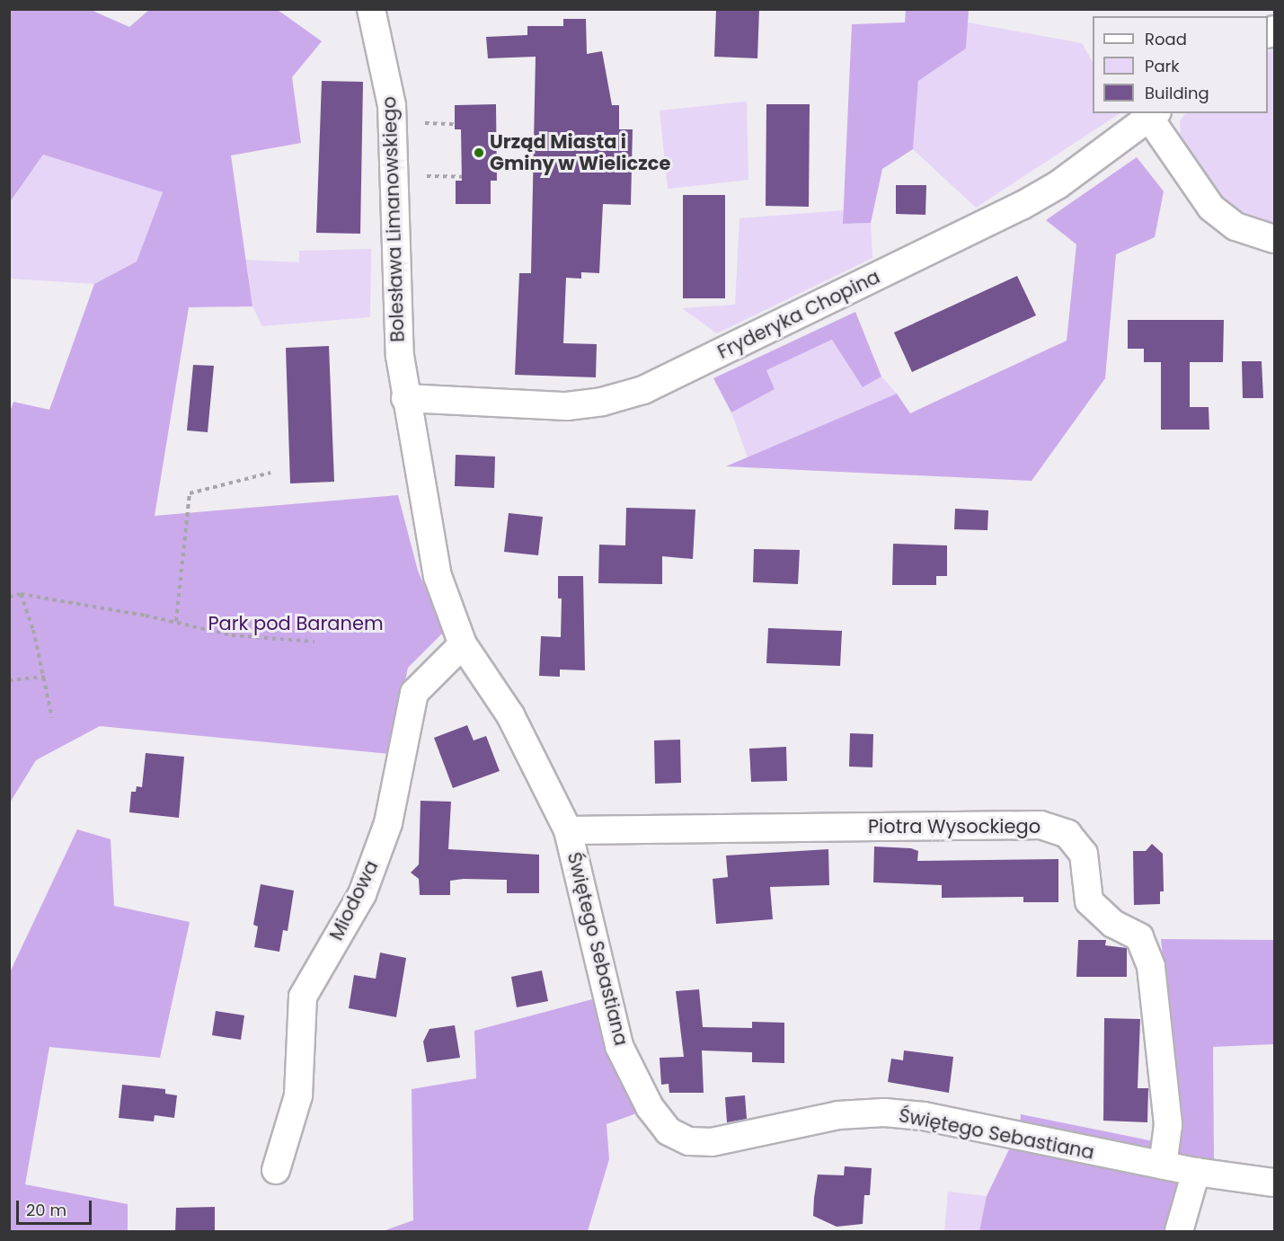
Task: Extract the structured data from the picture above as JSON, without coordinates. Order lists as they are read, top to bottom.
{
  "streets": {
    "street": [
      "Bolesława Limanowskiego",
      "Fryderyka Chopina",
      "Piotra Wysockiego",
      "Miodowa",
      "Świętego Sebastiana"
    ]
  },
  "crossings": [
    ["Bolesława Limanowskiego", "Fryderyka Chopina"],
    ["Bolesława Limanowskiego", "Świętego Sebastiana"],
    ["Fryderyka Chopina", "Świętego Sebastiana"],
    ["Piotra Wysockiego", "Świętego Sebastiana"],
    ["Miodowa", "Świętego Sebastiana"]
  ],
  "parks": ["Park pod Baranem"],
  "places": ["Urząd Miasta i Gminy w Wieliczce"],
  "legend": ["Road", "Park", "Building"],
  "scale_bar": "20 m"
}
